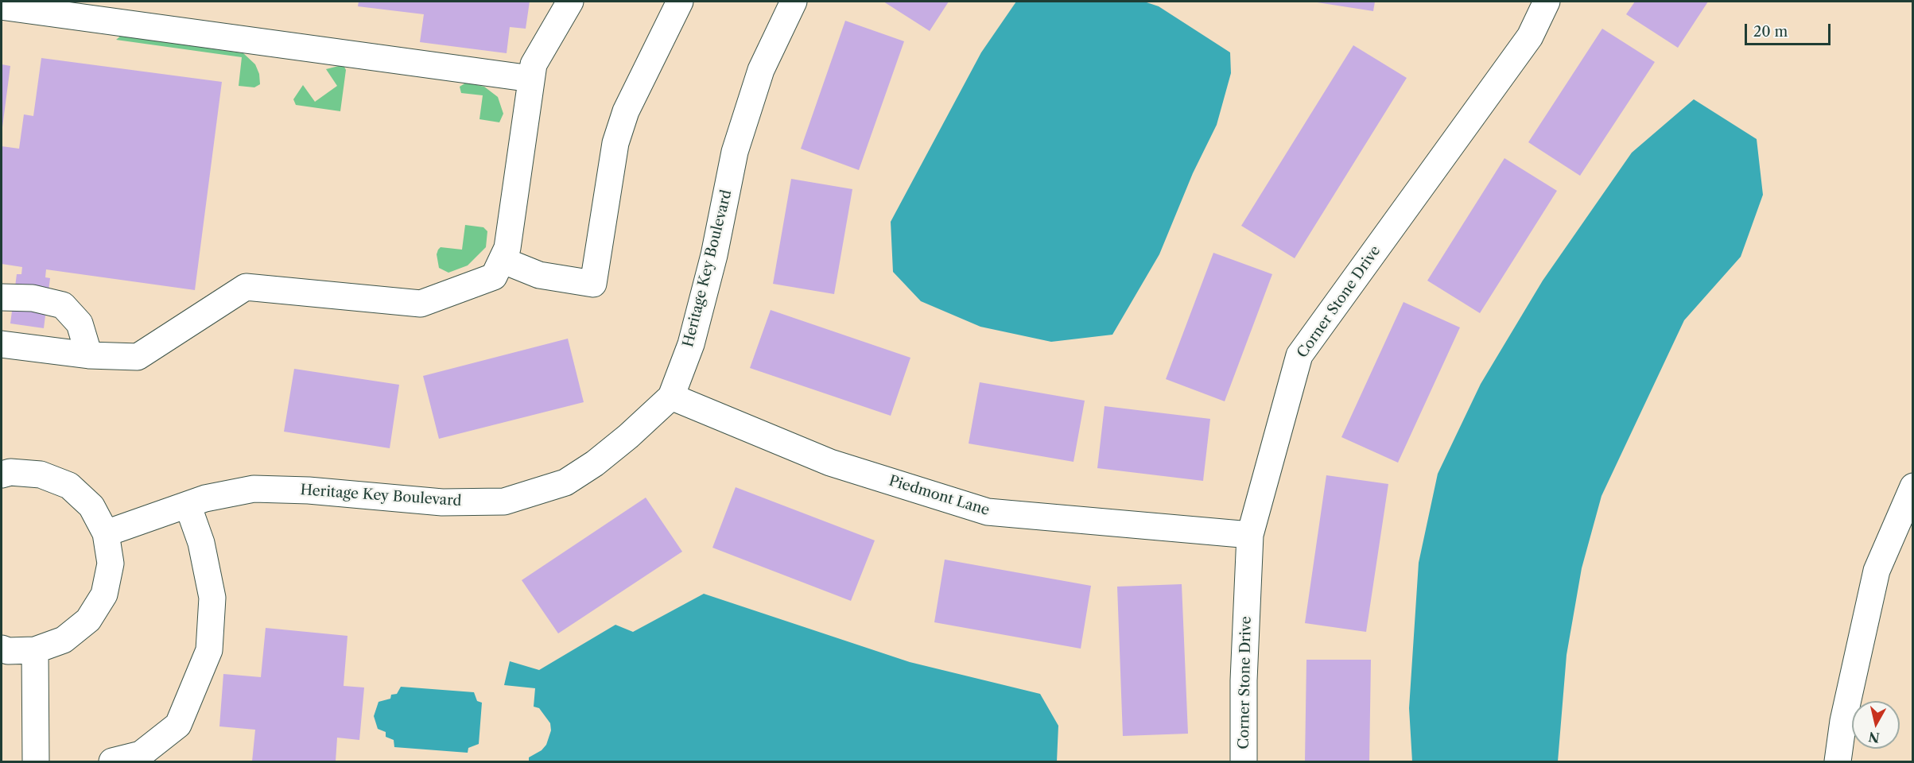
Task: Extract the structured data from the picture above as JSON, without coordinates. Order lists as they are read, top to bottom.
{
  "streets": {
    "street": ["Heritage Key Boulevard", "Corner Stone Drive", "Piedmont Lane"]
  },
  "crossings": [
    ["Heritage Key Boulevard", "Piedmont Lane"],
    ["Corner Stone Drive", "Piedmont Lane"]
  ],
  "scale_bar": "20 m",
  "north": "bottom"
}
